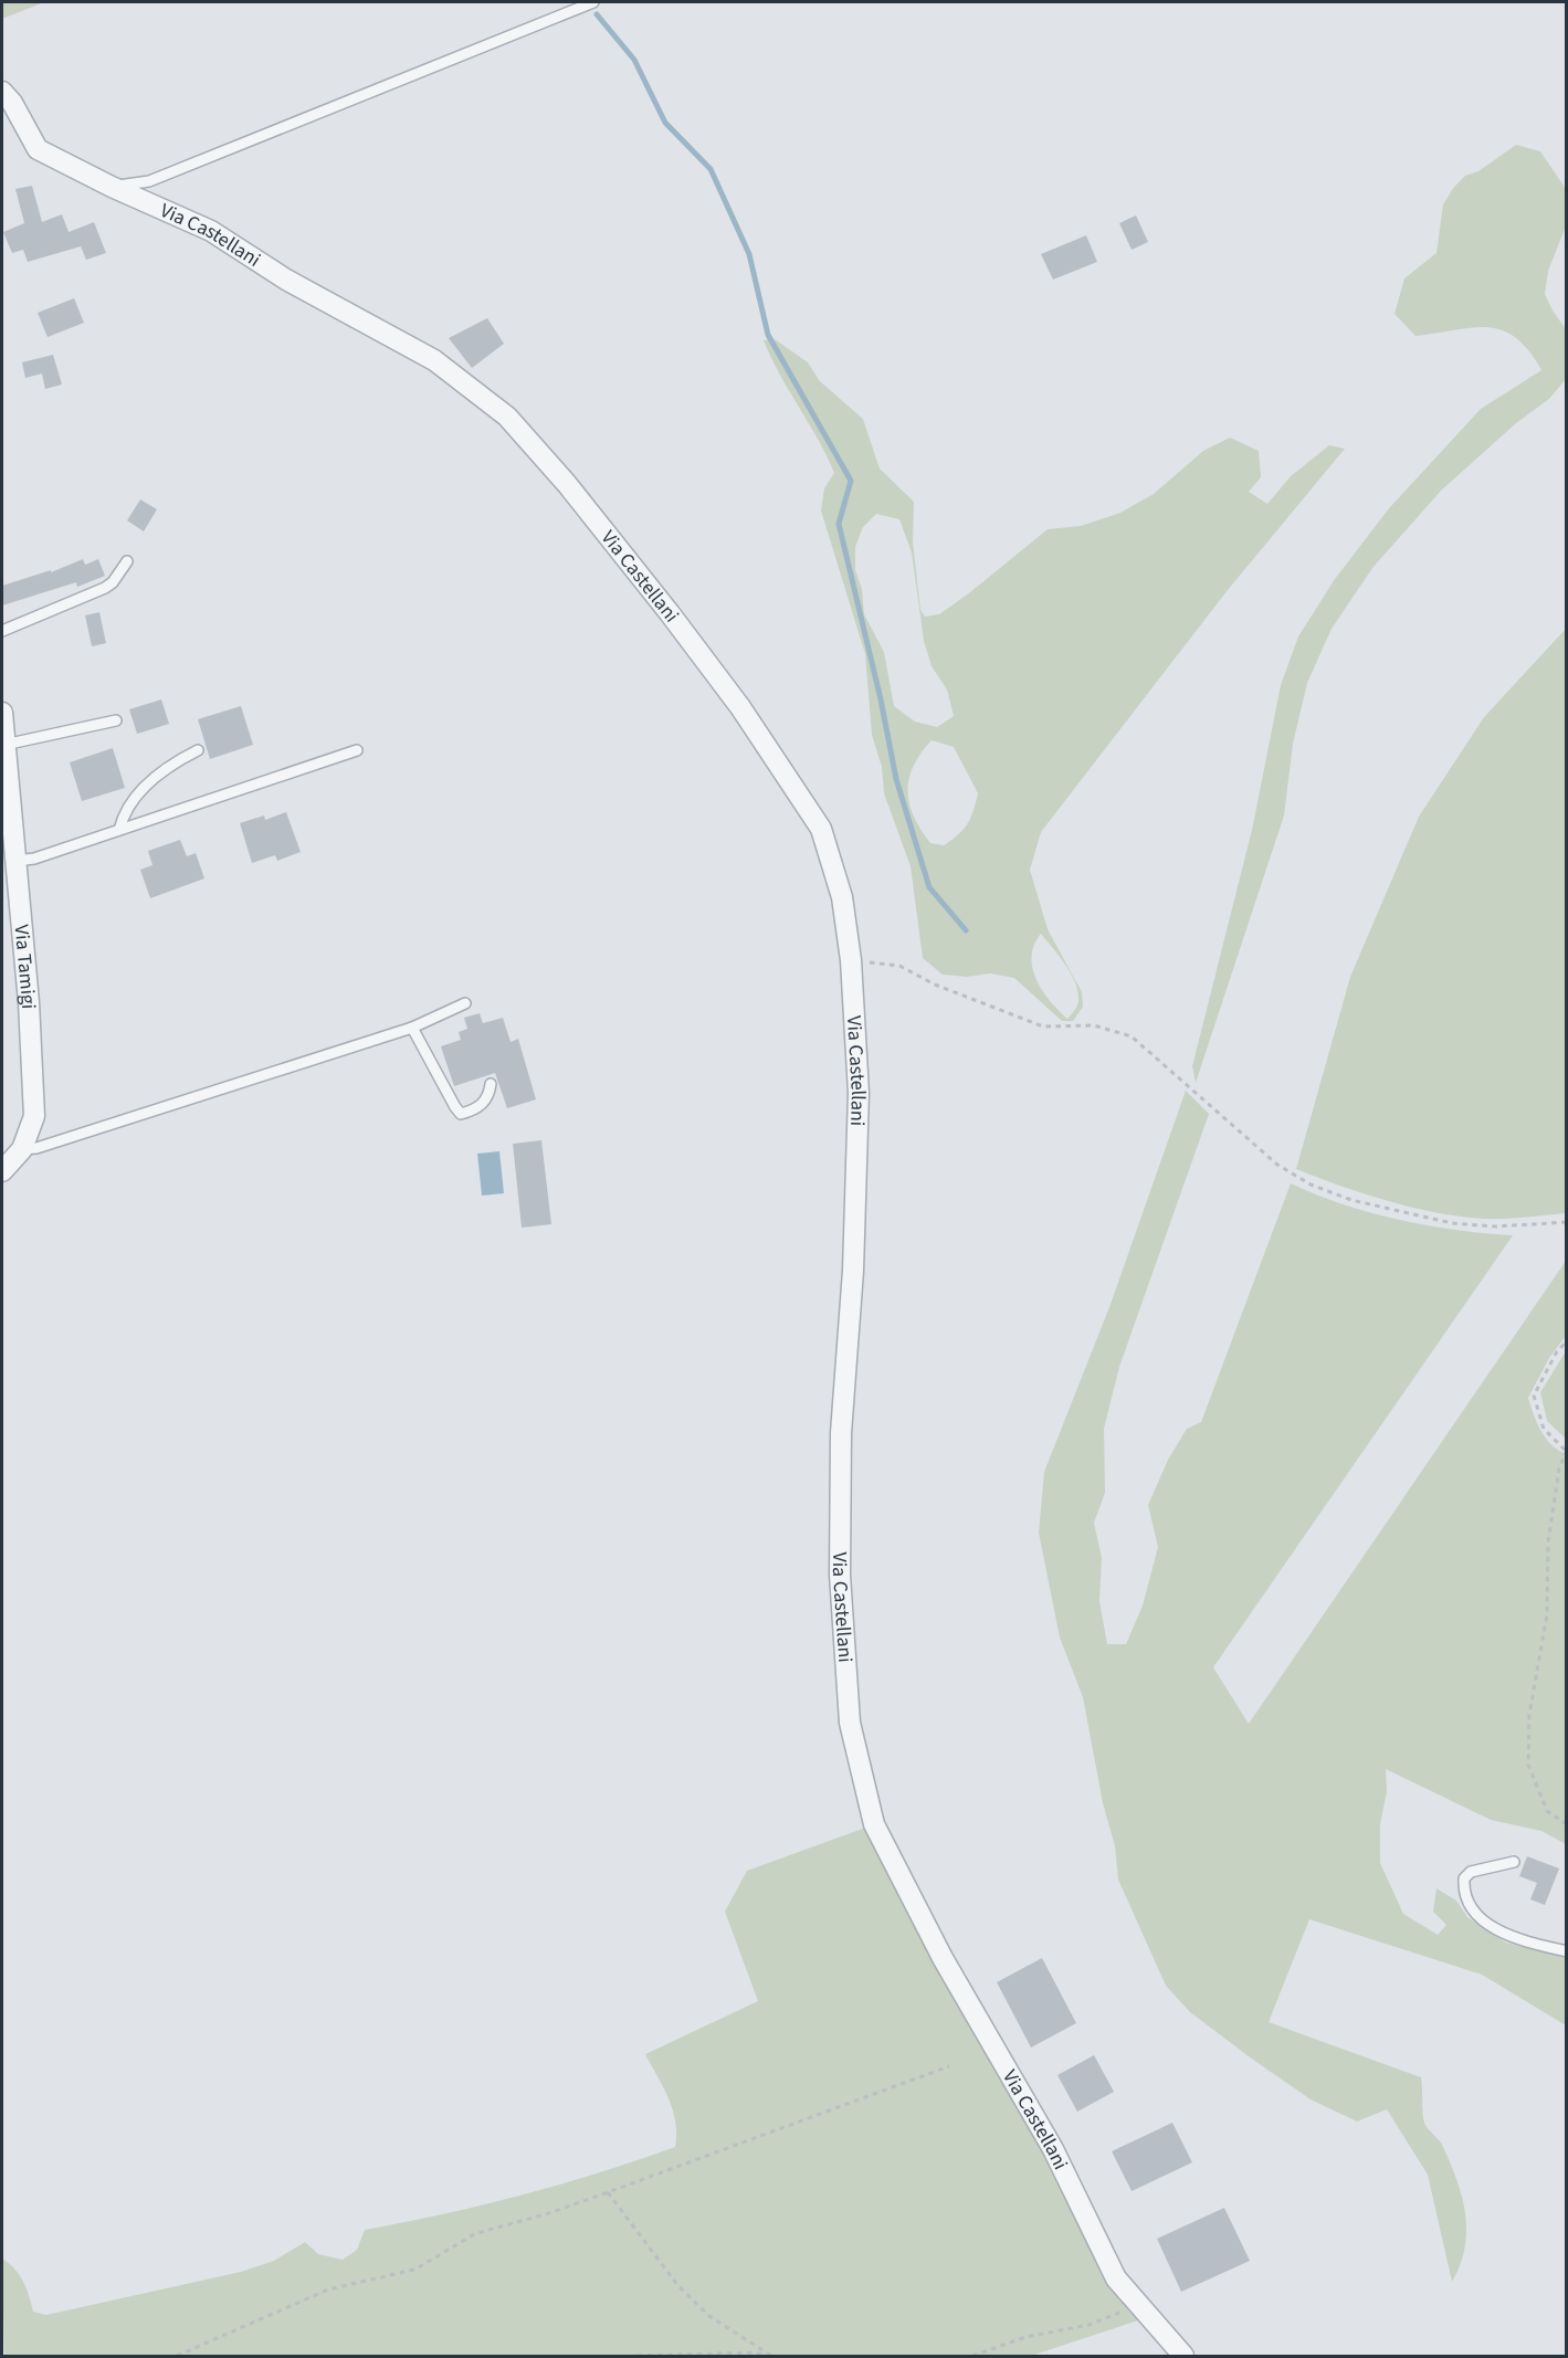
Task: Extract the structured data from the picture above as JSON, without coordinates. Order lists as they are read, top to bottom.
{
  "streets": {
    "street": ["Via Castellani", "Via Tamigi"]
  }
}
